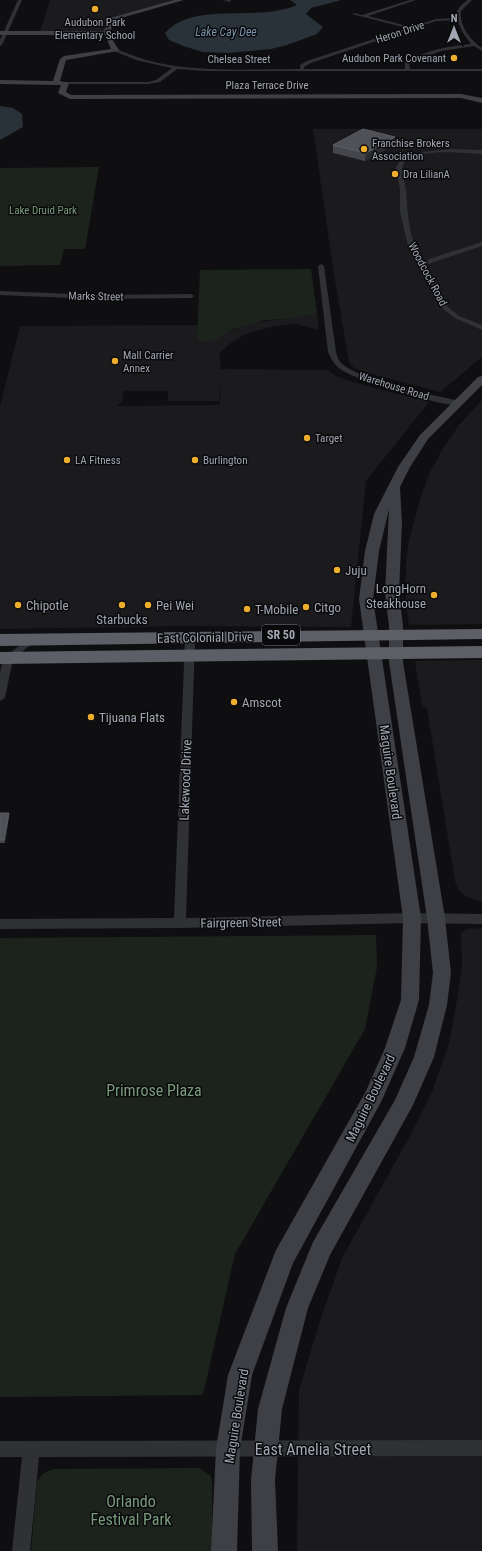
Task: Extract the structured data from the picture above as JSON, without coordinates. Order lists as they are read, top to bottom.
{
  "streets": {
    "highway": ["SR 50", "East Colonial Drive"],
    "street": [
      "Heron Drive",
      "Chelsea Street",
      "Plaza Terrace Drive",
      "Woodcock Road",
      "Marks Street",
      "Warehouse Road",
      "Maguire Boulevard",
      "Lakewood Drive",
      "Fairgreen Street",
      "East Amelia Street"
    ]
  },
  "crossings": [
    ["Heron Drive", "Chelsea Street"],
    ["Warehouse Road", "Maguire Boulevard"],
    ["East Colonial Drive", "Maguire Boulevard"],
    ["East Colonial Drive", "Lakewood Drive"],
    ["Maguire Boulevard", "Fairgreen Street"],
    ["Maguire Boulevard", "East Amelia Street"],
    ["Lakewood Drive", "Fairgreen Street"]
  ],
  "water": ["Lake Cay Dee"],
  "parks": ["Lake Druid Park", "Primrose Plaza", "Orlando Festival Park"],
  "places": [
    "Audubon Park Elementary School",
    "Audubon Park Covenant",
    "Franchise Brokers Association",
    "Dra LilianA",
    "Mall Carrier Annex",
    "Target",
    "LA Fitness",
    "Burlington",
    "Juju",
    "LongHorn Steakhouse",
    "Chipotle",
    "Starbucks",
    "Pei Wei",
    "Citgo",
    "T-Mobile",
    "Amscot",
    "Tijuana Flats"
  ],
  "north": "top"
}
